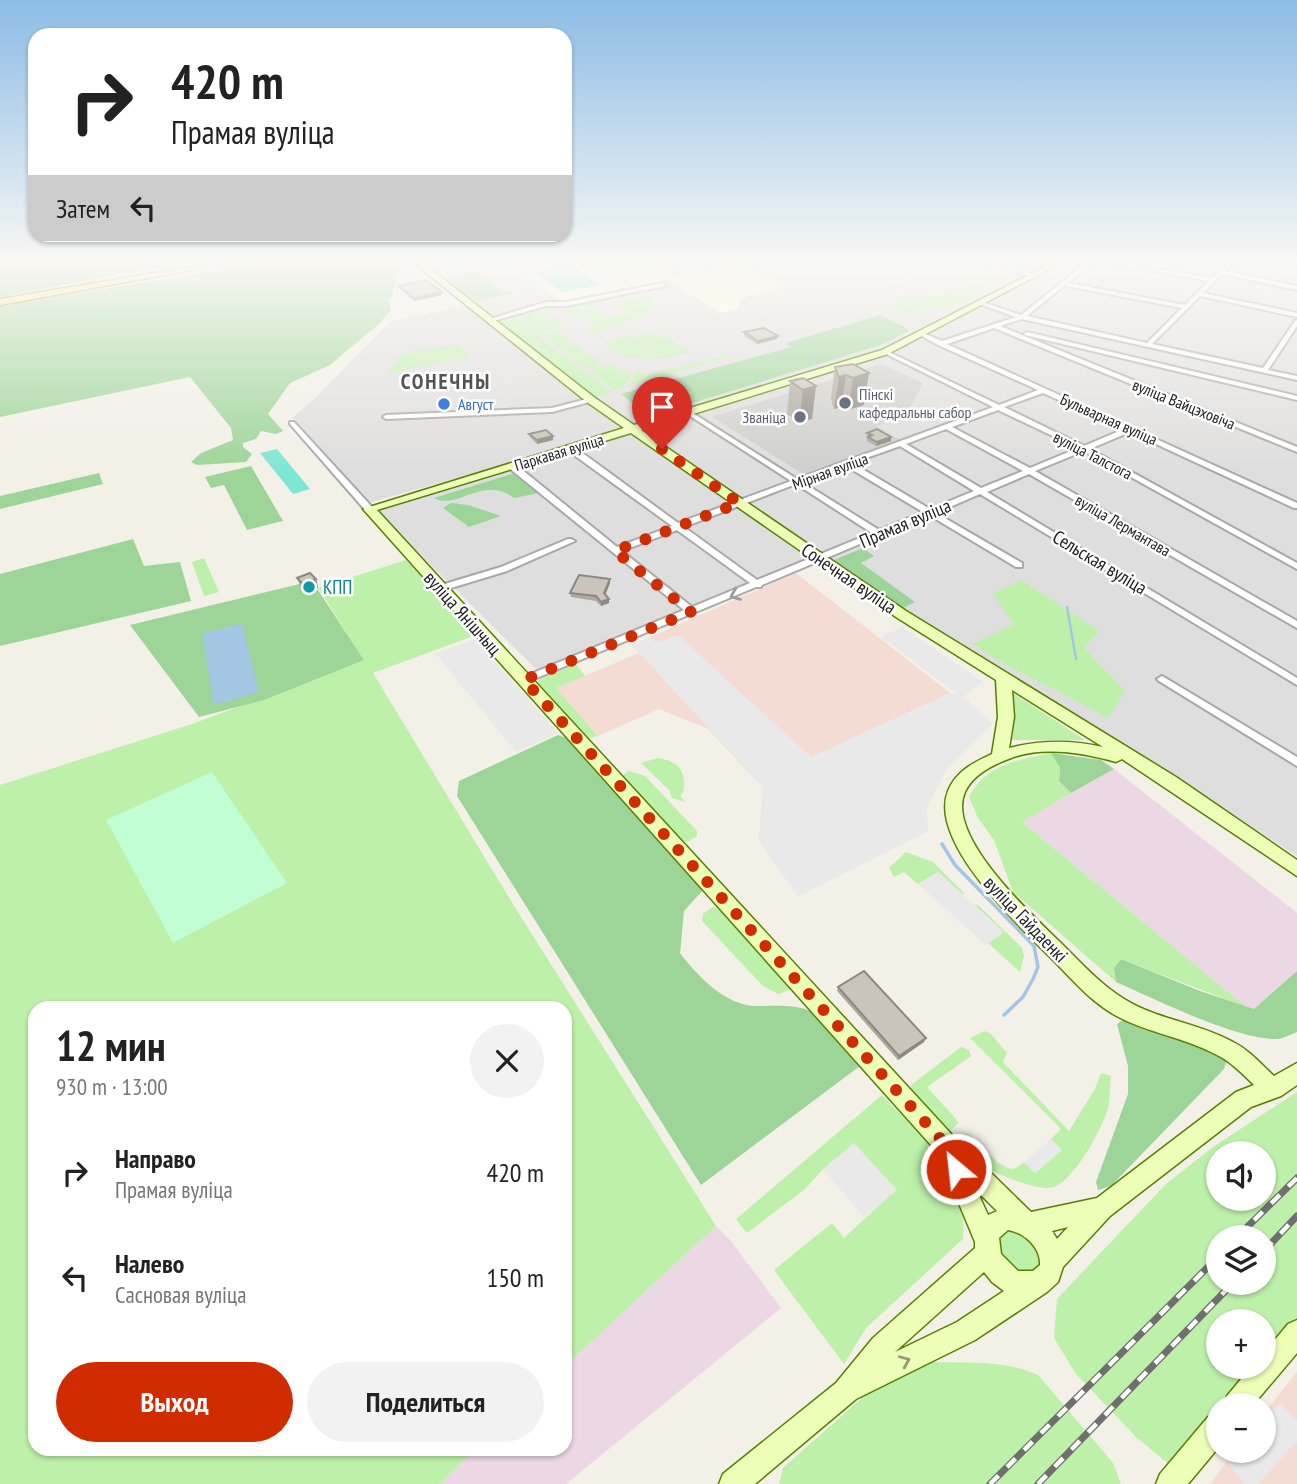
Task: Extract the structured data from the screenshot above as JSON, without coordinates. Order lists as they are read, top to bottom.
{
  "streets": {
    "street": [
      "вуліца Вайцэховіча",
      "Бульварная вуліца",
      "Паркавая вуліца",
      "вуліца Талстога",
      "Мірная вуліца",
      "Прамая вуліца",
      "вуліца Лермантава",
      "Сельская вуліца",
      "Сонечная вуліца",
      "вуліца Янішчыц",
      "вуліца Гайдаенкі"
    ]
  },
  "crossings": [
    ["Бульварная вуліца", "Паркавая вуліца"],
    ["Бульварная вуліца", "Мірная вуліца"],
    ["Бульварная вуліца", "Прамая вуліца"],
    ["Паркавая вуліца", "вуліца Талстога"],
    ["Паркавая вуліца", "Сонечная вуліца"],
    ["Паркавая вуліца", "вуліца Янішчыц"],
    ["вуліца Талстога", "Мірная вуліца"],
    ["вуліца Талстога", "Прамая вуліца"],
    ["Мірная вуліца", "вуліца Лермантава"],
    ["Мірная вуліца", "Сельская вуліца"],
    ["Мірная вуліца", "Сонечная вуліца"],
    ["Прамая вуліца", "вуліца Лермантава"],
    ["Прамая вуліца", "Сельская вуліца"],
    ["Прамая вуліца", "Сонечная вуліца"],
    ["Прамая вуліца", "вуліца Янішчыц"],
    ["Сонечная вуліца", "вуліца Гайдаенкі"]
  ],
  "districts": ["СОНЕЧНЫ"],
  "places": [
    "Пінскі кафедральны сабор",
    "Август",
    "Званіца",
    "КПП"
  ],
  "page": {
    "turn": ["420 m", "Прамая вуліца"],
    "then": "Затем",
    "heading": ["12 мин", "930 m · 13:00"],
    "list": [
      {
        "name": "Направо",
        "note": "Прамая вуліца",
        "value": "420 m"
      },
      {
        "name": "Налево",
        "note": "Сасновая вуліца",
        "value": "150 m"
      }
    ],
    "map_buttons": ["+", "−"],
    "buttons": ["Выход", "Поделиться"]
  }
}
